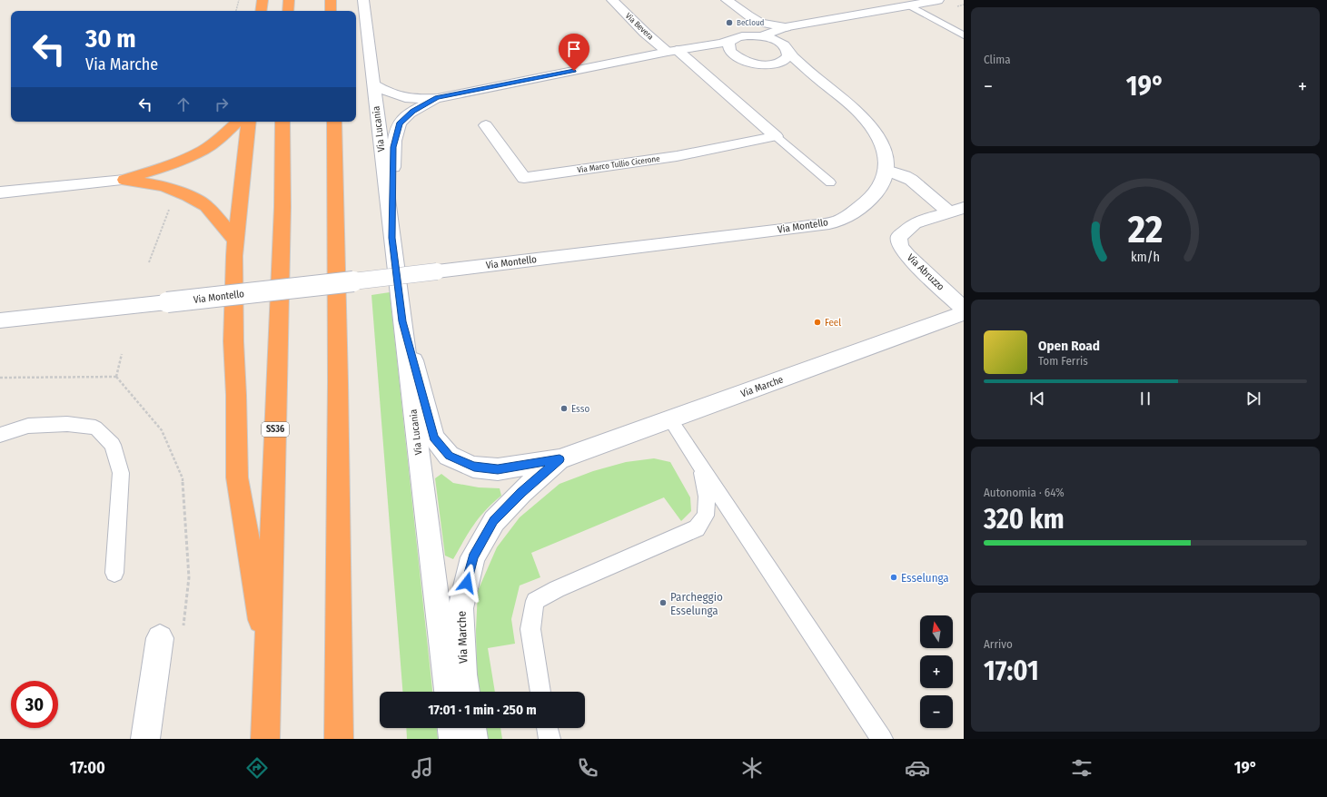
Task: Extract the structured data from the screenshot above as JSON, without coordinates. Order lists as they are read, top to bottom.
{
  "streets": {
    "highway": ["SS36"],
    "street": [
      "Via Bevera",
      "Via Lucania",
      "Via Marco Tullio Cicerone",
      "Via Montello",
      "Via Abruzzo",
      "Via Marche"
    ]
  },
  "crossings": [
    ["Via Lucania", "Via Marche"]
  ],
  "places": [
    "BeCloud",
    "Feel",
    "Esso",
    "Esselunga",
    "Parcheggio Esselunga"
  ],
  "north": "top",
  "page": {
    "tile": [
      "Clima",
      ["Autonomia · 64%", "320 km"],
      ["Arrivo", "17:01"]
    ],
    "turn": ["30 m", "Via Marche"],
    "heat": ["−", "19°", "+"],
    "song": ["Open Road", "Tom Ferris"],
    "map_buttons": ["+", "−"],
    "limit": "30",
    "trip": "17:01 · 1 min · 250 m",
    "tabs": ["17:00", "19°"],
    "gauge": ["22", "km/h"]
  }
}
